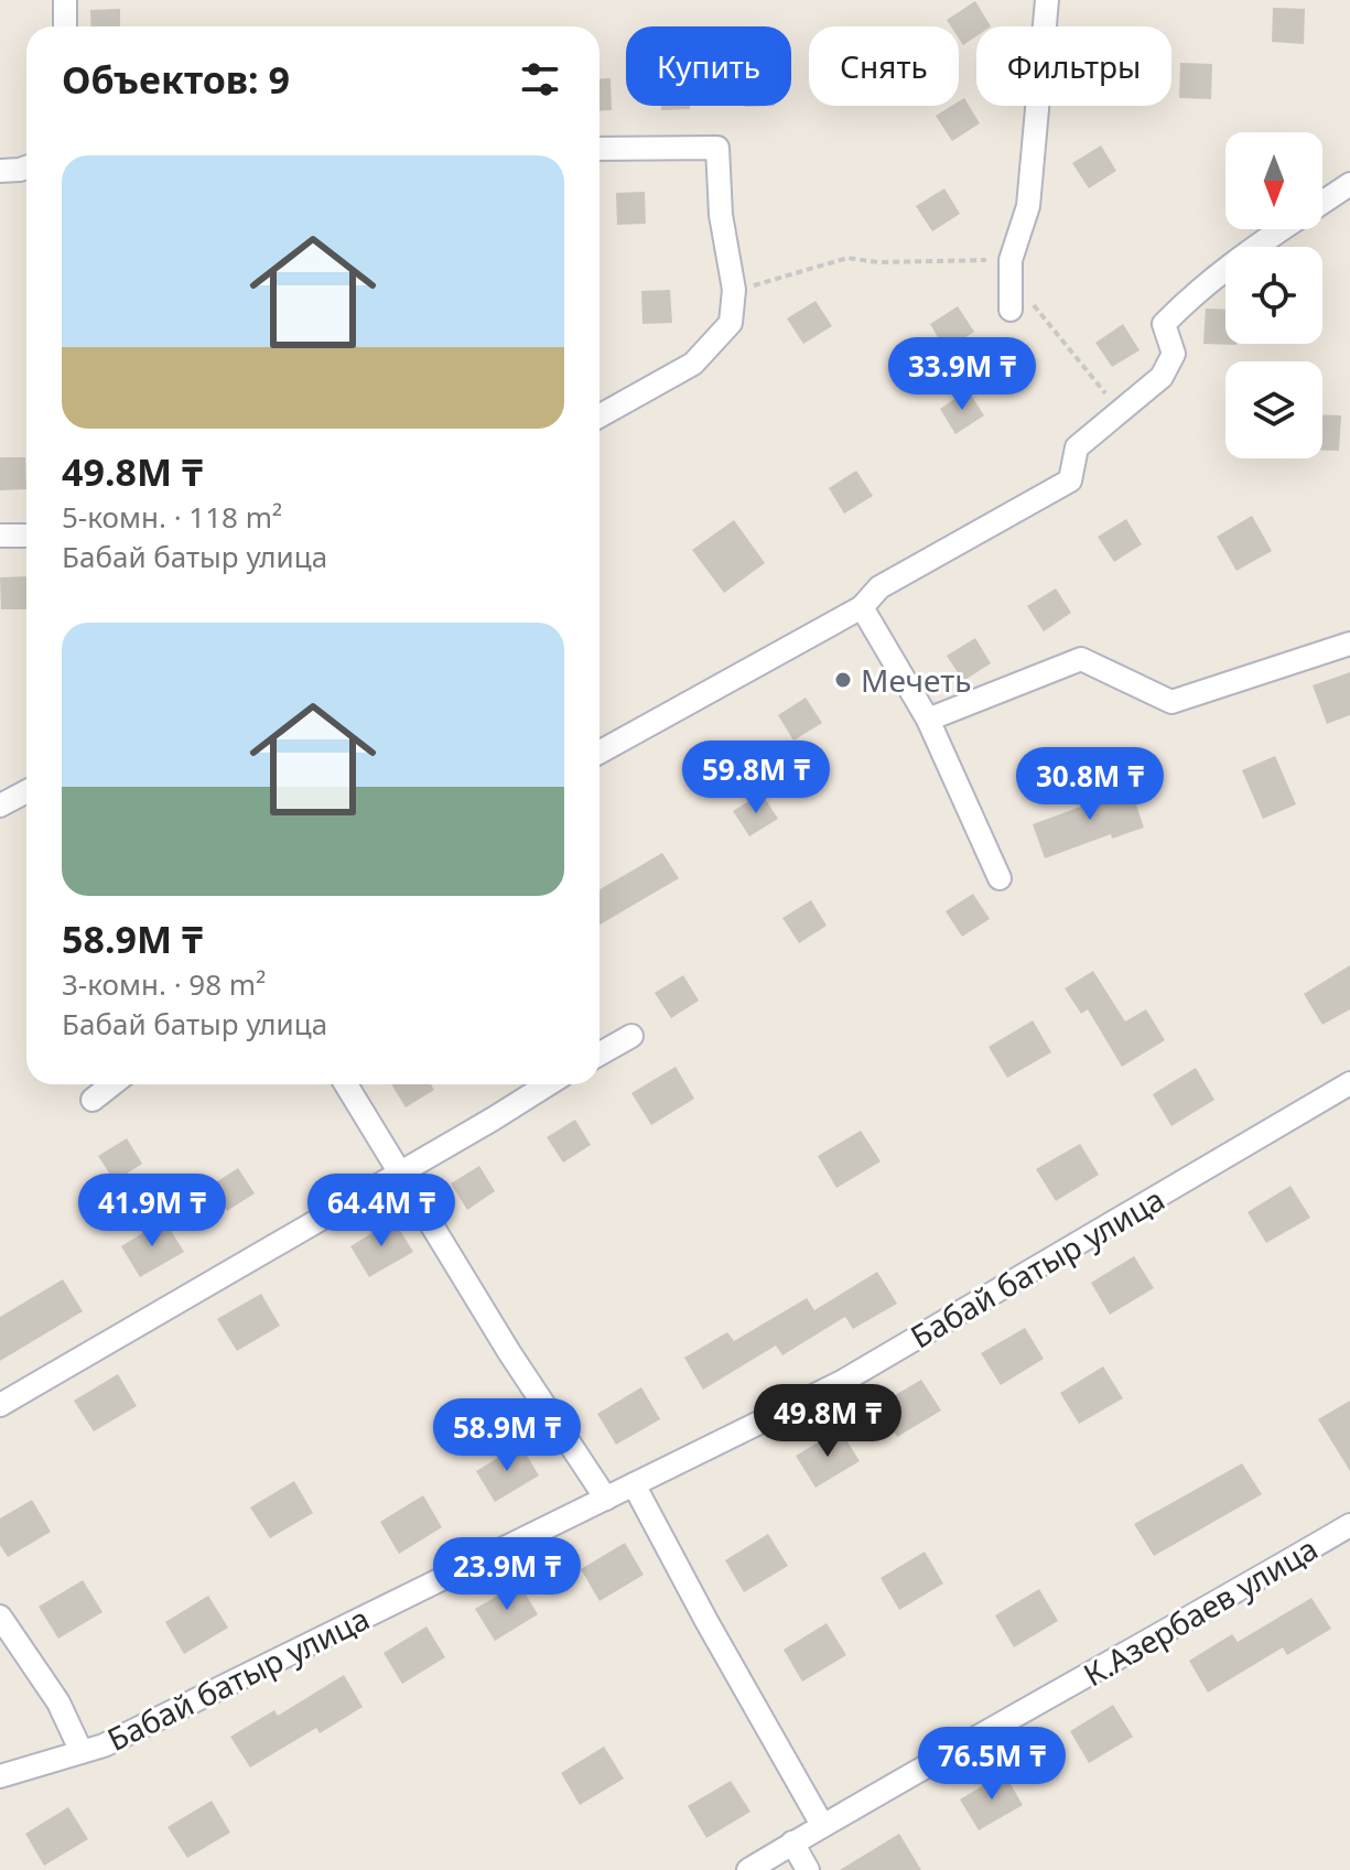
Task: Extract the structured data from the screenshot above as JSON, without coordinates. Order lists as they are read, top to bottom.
{
  "streets": {
    "street": ["Бабай батыр улица", "К.Азербаев улица"]
  },
  "places": ["Мечеть"],
  "north": "bottom",
  "page": {
    "chip": ["Купить", "Снять", "Фильтры"],
    "heading": "Объектов: 9",
    "list": [
      {
        "name": "49.8M ₸",
        "note": "5-комн. · 118 m² · Бабай батыр улица"
      },
      {
        "name": "58.9M ₸",
        "note": "3-комн. · 98 m² · Бабай батыр улица"
      }
    ],
    "price": [
      "33.9M ₸",
      "59.8M ₸",
      "30.8M ₸",
      "41.9M ₸",
      "64.4M ₸",
      "49.8M ₸",
      "58.9M ₸",
      "23.9M ₸",
      "76.5M ₸"
    ]
  }
}
